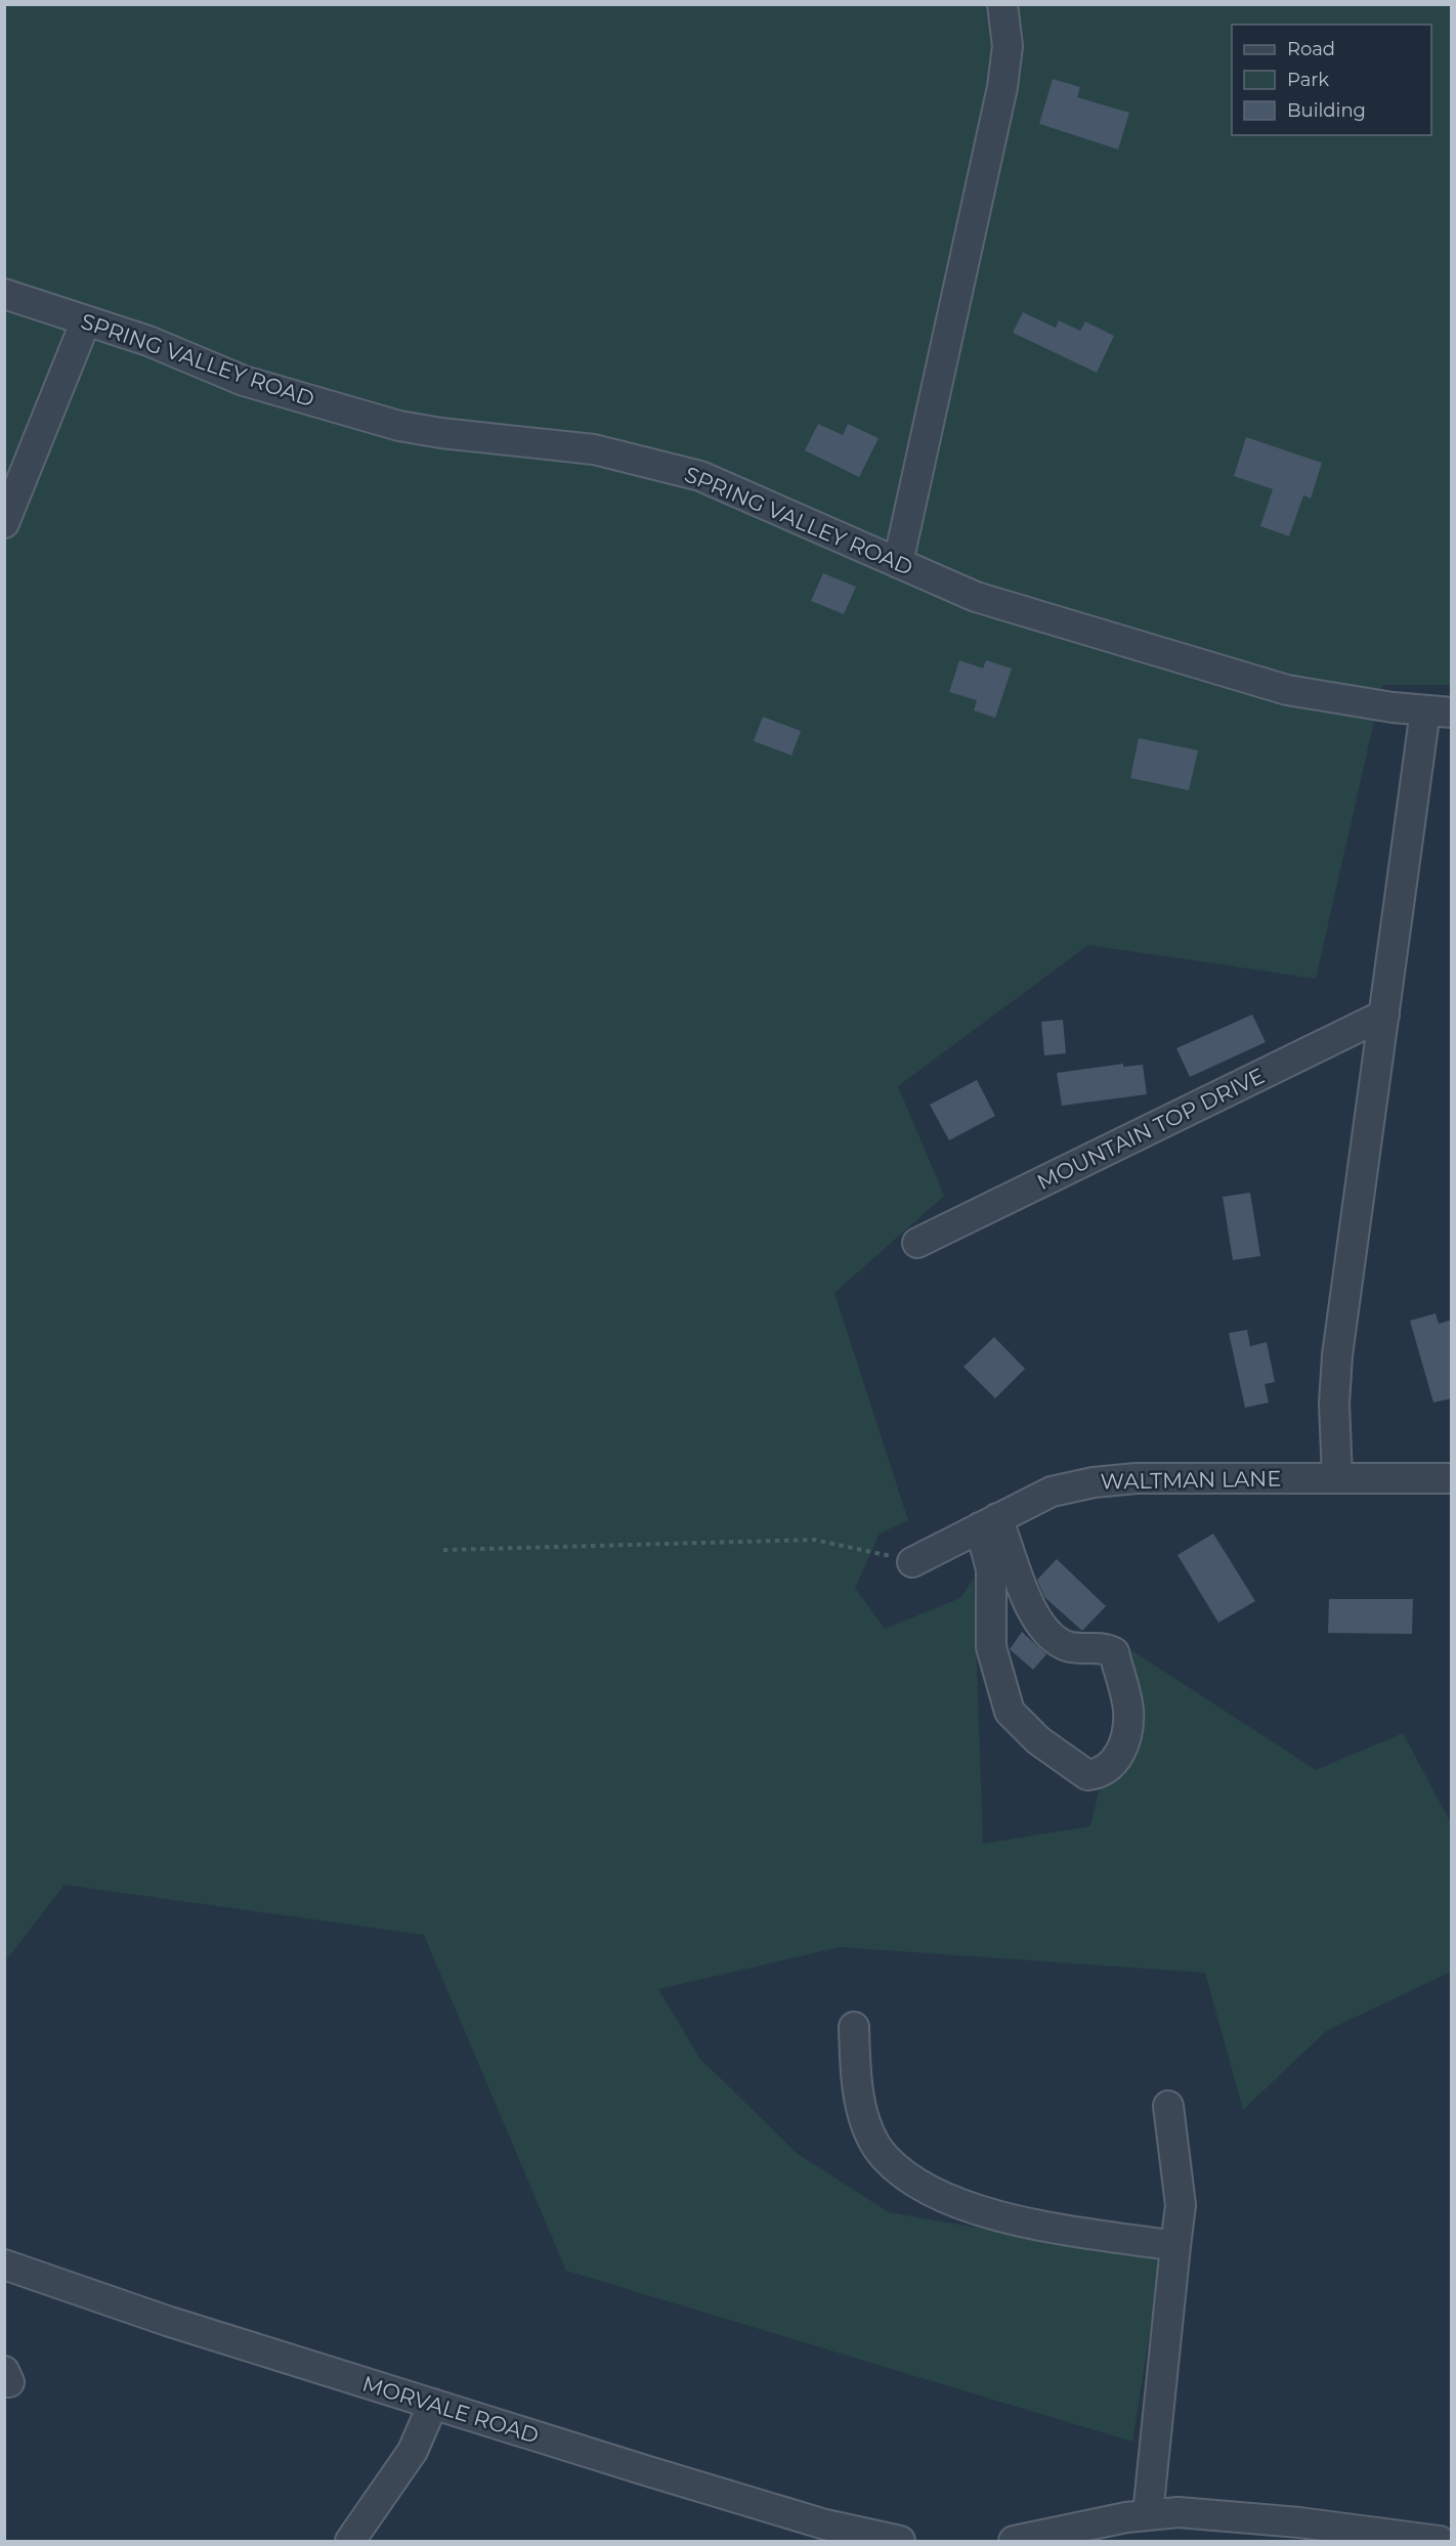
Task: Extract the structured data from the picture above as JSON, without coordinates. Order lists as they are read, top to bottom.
{
  "streets": {
    "street": [
      "SPRING VALLEY ROAD",
      "MOUNTAIN TOP DRIVE",
      "WALTMAN LANE",
      "MORVALE ROAD"
    ]
  },
  "legend": ["Road", "Park", "Building"]
}
